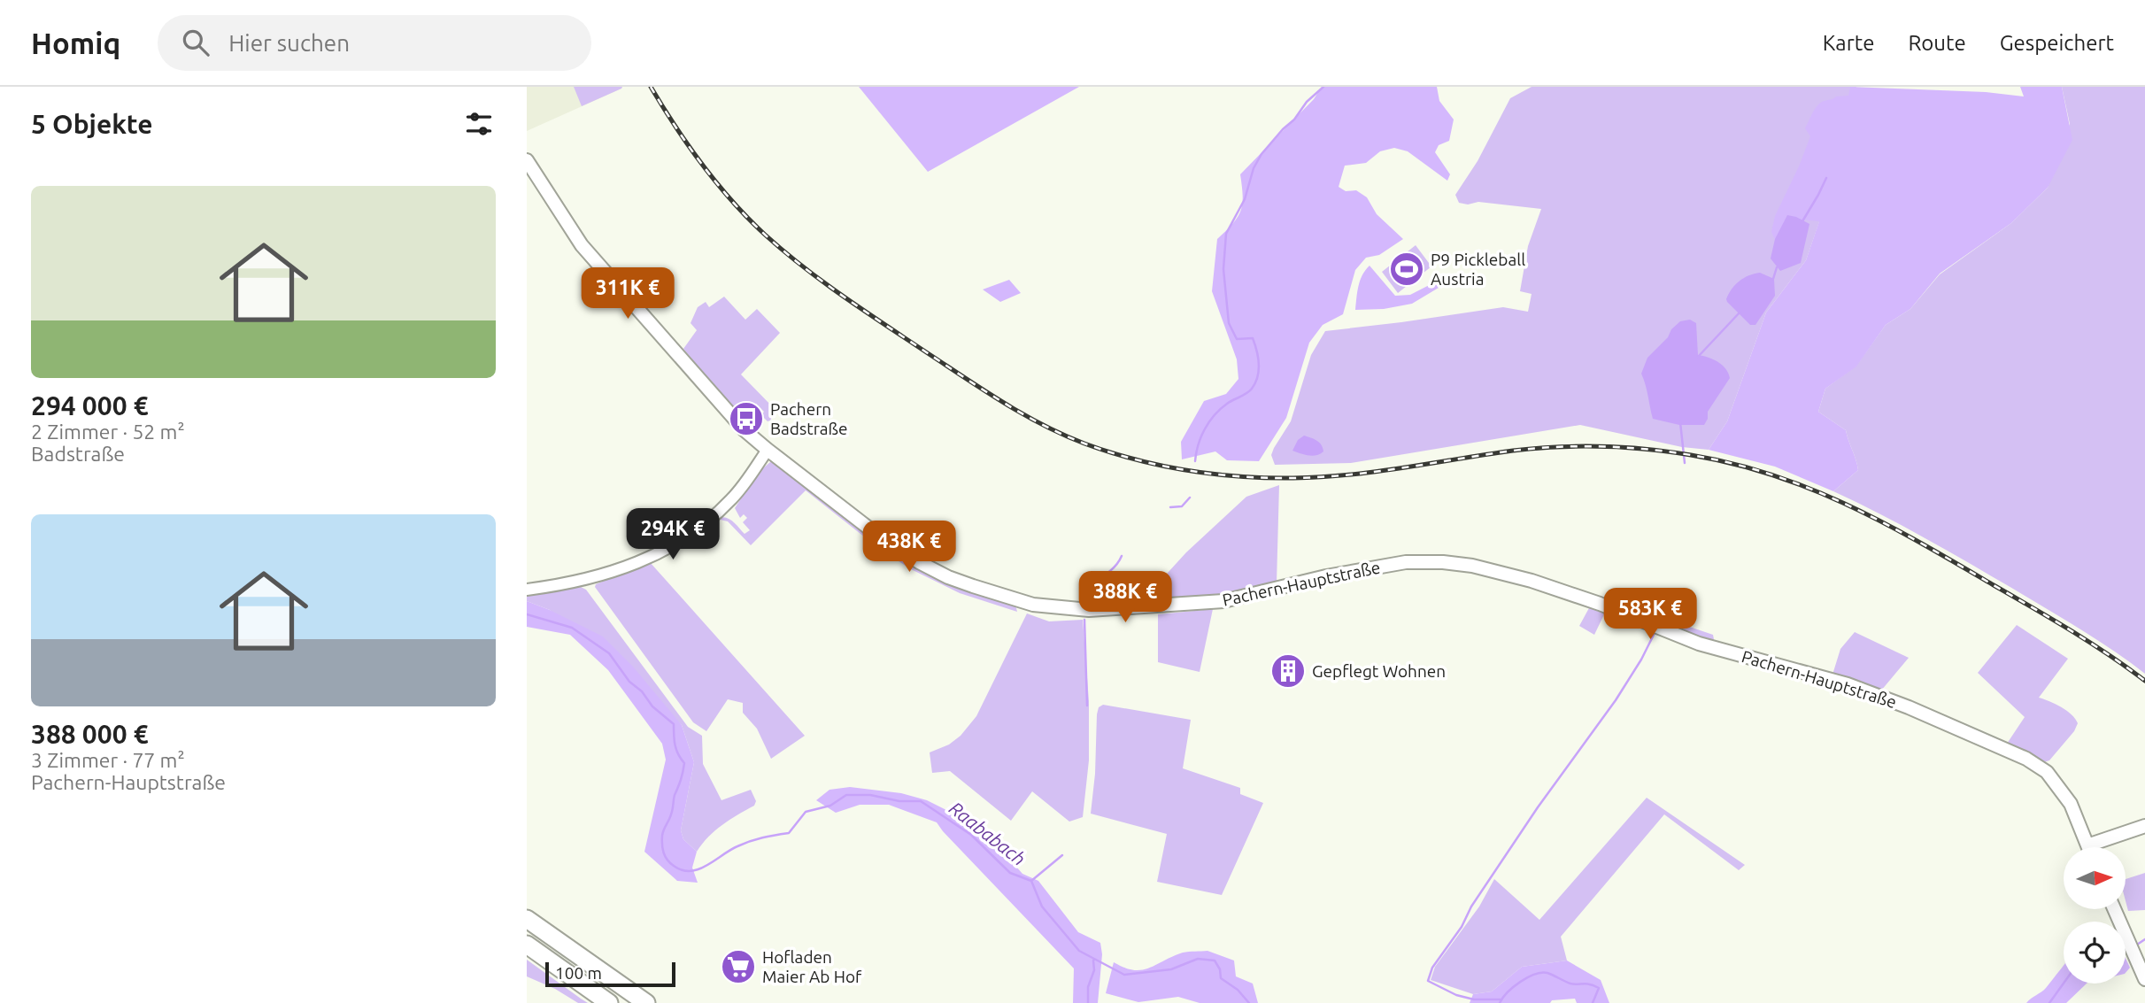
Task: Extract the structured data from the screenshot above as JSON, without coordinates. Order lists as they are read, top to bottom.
{
  "streets": {
    "main road": ["Pachern-Hauptstraße"]
  },
  "water": ["Raababach"],
  "places": {
    "sports": ["P9 Pickleball Austria"],
    "bus stop": ["Pachern Badstraße"],
    "building": ["Gepflegt Wohnen"],
    "supermarket": ["Hofladen Maier Ab Hof"]
  },
  "scale_bar": "100 m",
  "north": "right",
  "page": {
    "header": "Homiq",
    "search": "Hier suchen",
    "nav": ["Karte", "Route", "Gespeichert"],
    "heading": "5 Objekte",
    "list": [
      {
        "name": "294 000 €",
        "note": "2 Zimmer · 52 m² · Badstraße"
      },
      {
        "name": "388 000 €",
        "note": "3 Zimmer · 77 m² · Pachern-Hauptstraße"
      }
    ],
    "price": [
      "311K €",
      "294K €",
      "438K €",
      "388K €",
      "583K €"
    ],
    "scale": "100 m"
  }
}
